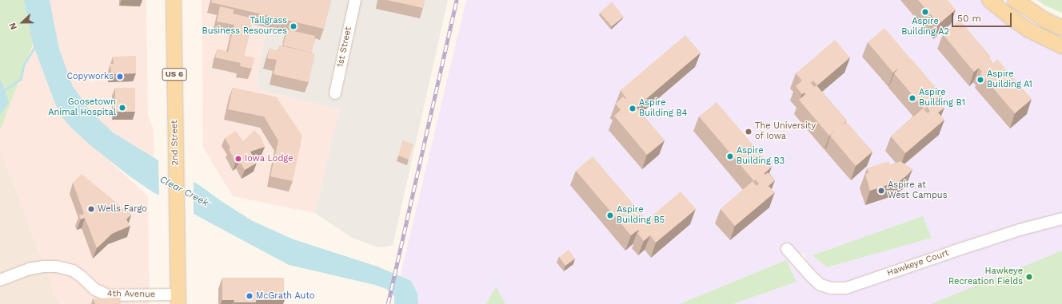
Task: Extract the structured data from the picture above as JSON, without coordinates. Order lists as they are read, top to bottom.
{
  "streets": {
    "main road": ["US 6", "2nd Street"],
    "street": ["1st Street", "Hawkeye Court", "4th Avenue"]
  },
  "crossings": [
    ["2nd Street", "4th Avenue"]
  ],
  "water": ["Clear Creek"],
  "places": [
    "Aspire Building A2",
    "Tallgrass Business Resources",
    "Copyworks",
    "Aspire Building A1",
    "Aspire Building B1",
    "Goosetown Animal Hospital",
    "Aspire Building B4",
    "The University of Iowa",
    "Aspire Building B3",
    "Iowa Lodge",
    "Aspire at West Campus",
    "Wells Fargo",
    "Aspire Building B5",
    "Hawkeye Recreation Fields",
    "McGrath Auto"
  ],
  "scale_bar": "50 m",
  "north": "left"
}
